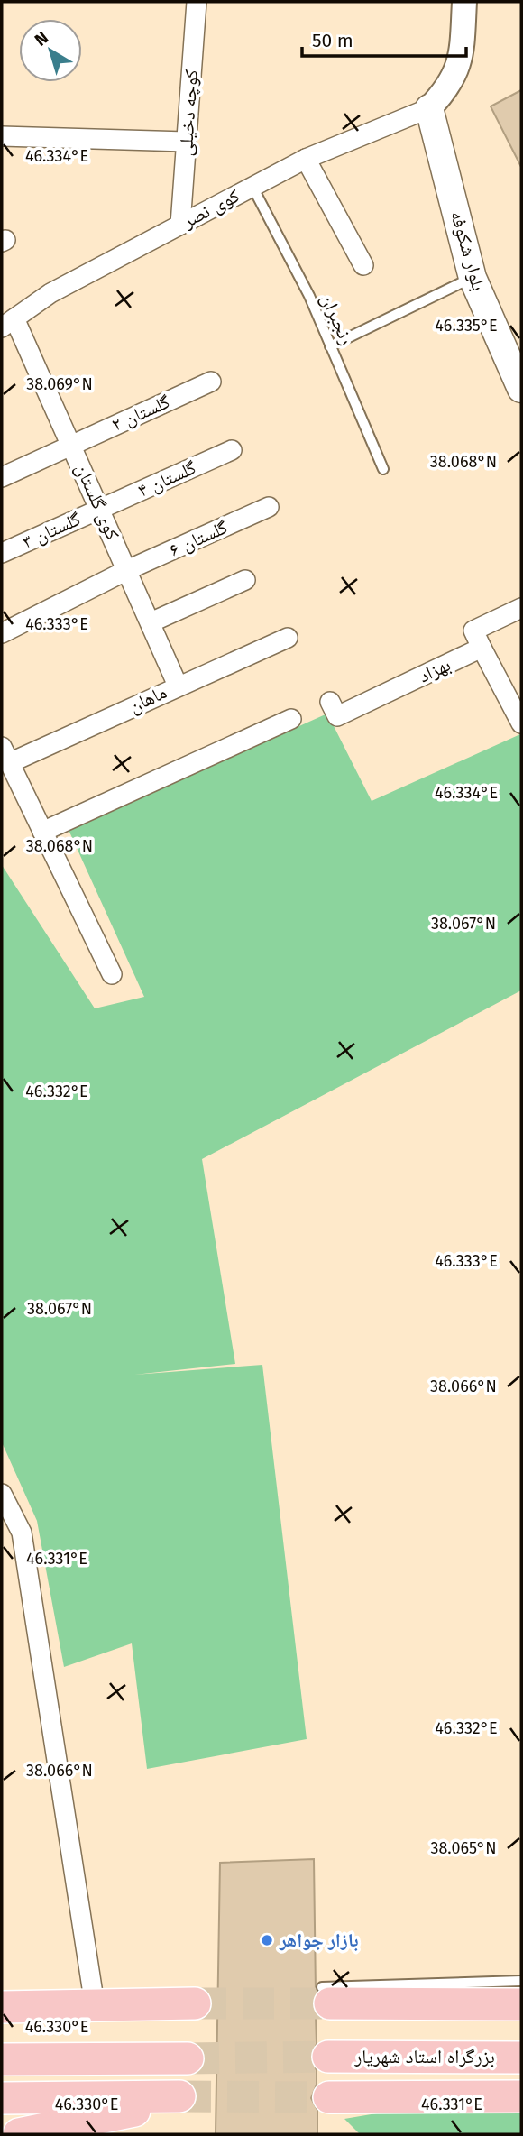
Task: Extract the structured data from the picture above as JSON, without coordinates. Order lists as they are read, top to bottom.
{
  "streets": {
    "highway": ["بزرگراه استاد شهریار"],
    "main road": ["بلوار شکوفه"],
    "street": [
      "کوچه دخیلی",
      "کوی نصر",
      "گلستان ۲",
      "گلستان ۴",
      "کوی گلستان",
      "گلستان ۳",
      "گلستان ۶",
      "بهزاد",
      "ماهان"
    ],
    "lane": ["رنجبران"]
  },
  "crossings": [
    ["کوچه دخیلی", "کوی نصر"],
    ["کوی نصر", "بلوار شکوفه"],
    ["کوی نصر", "رنجبران"],
    ["کوی نصر", "کوی گلستان"],
    ["گلستان ۲", "کوی گلستان"],
    ["گلستان ۴", "کوی گلستان"],
    ["گلستان ۴", "گلستان ۳"],
    ["کوی گلستان", "گلستان ۳"],
    ["کوی گلستان", "گلستان ۶"],
    ["کوی گلستان", "ماهان"]
  ],
  "places": ["بازار جواهر"],
  "scale_bar": "50 m",
  "north": "top left",
  "coordinates": [
    "46.334°E",
    "46.335°E",
    "38.069°N",
    "38.068°N",
    "46.333°E",
    "38.067°N",
    "46.332°E",
    "38.066°N",
    "46.331°E",
    "38.065°N",
    "46.330°E"
  ]
}
